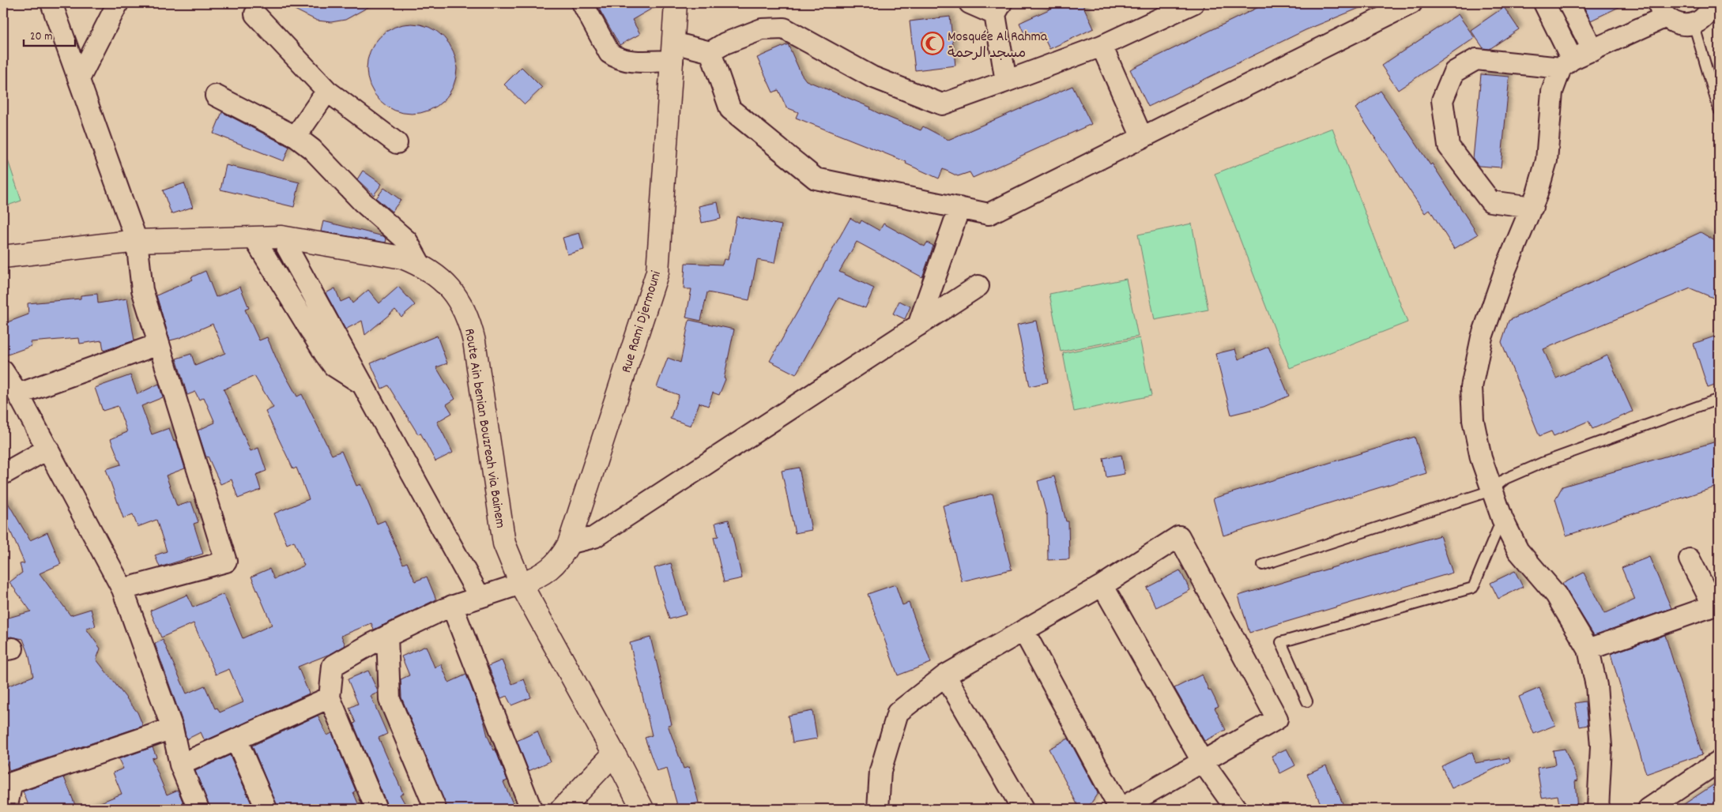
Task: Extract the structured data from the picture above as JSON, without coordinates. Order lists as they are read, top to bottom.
{
  "streets": {
    "main road": ["Rue Rami Djermouni", "Route Ain benian Bouzreah via Bainem"]
  },
  "crossings": [
    ["Rue Rami Djermouni", "Route Ain benian Bouzreah via Bainem"]
  ],
  "places": {
    "mosque": ["Mosquée Al Rahma مسجد الرحمة"]
  },
  "scale_bar": "20 m"
}
